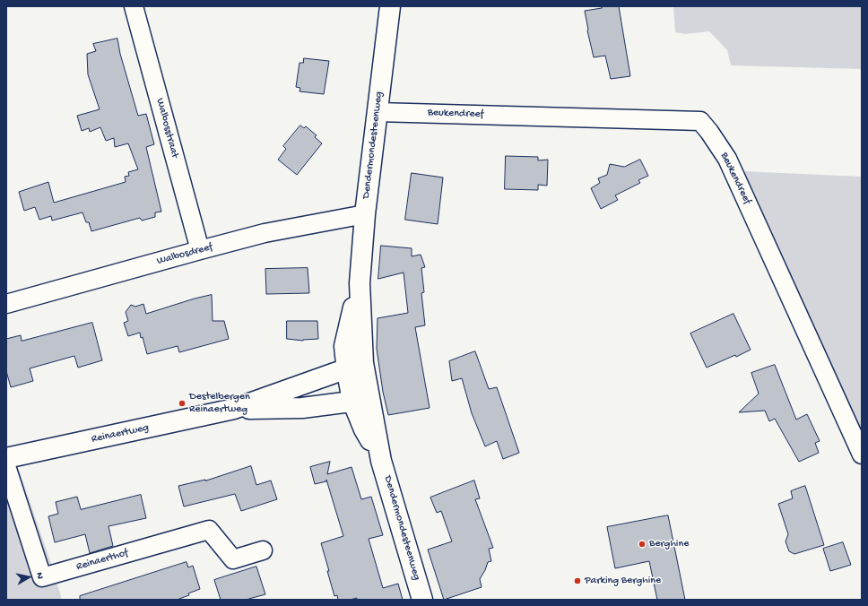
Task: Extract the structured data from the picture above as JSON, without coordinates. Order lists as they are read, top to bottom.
{
  "streets": {
    "main road": ["Dendermondesteenweg", "Reinaertweg"],
    "street": [
      "Beukendreef",
      "Walbosstraat",
      "Walbosdreef",
      "Reinaerthof"
    ]
  },
  "crossings": [
    ["Beukendreef", "Dendermondesteenweg"],
    ["Walbosstraat", "Walbosdreef"],
    ["Dendermondesteenweg", "Walbosdreef"],
    ["Dendermondesteenweg", "Reinaertweg"]
  ],
  "places": ["Destelbergen Reinaertweg", "Berghine", "Parking Berghine"],
  "north": "right"
}
